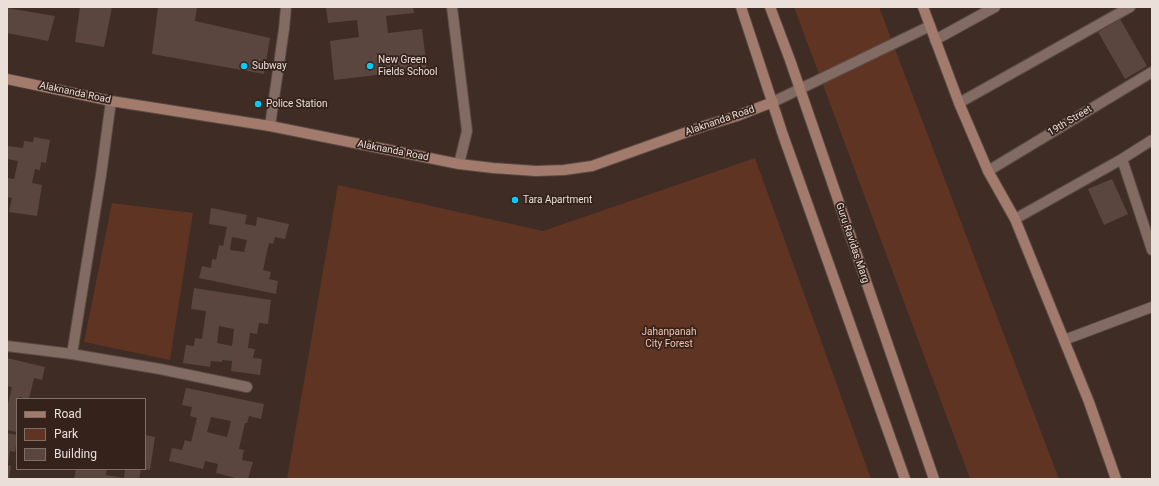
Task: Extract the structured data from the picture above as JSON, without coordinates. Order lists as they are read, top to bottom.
{
  "streets": {
    "street": ["Alaknanda Road", "19th Street", "Guru Ravidas Marg"]
  },
  "parks": ["Jahanpanah City Forest"],
  "places": [
    "Subway",
    "New Green Fields School",
    "Police Station",
    "Tara Apartment"
  ],
  "legend": ["Road", "Park", "Building"]
}
